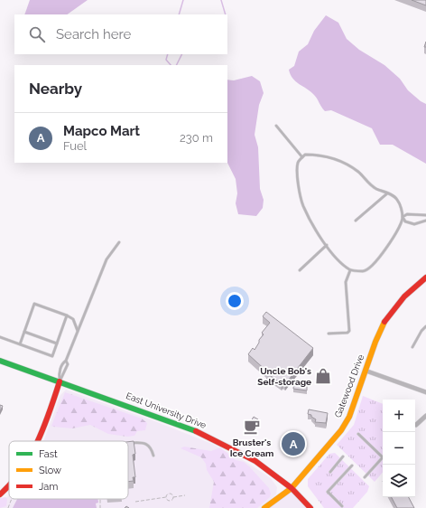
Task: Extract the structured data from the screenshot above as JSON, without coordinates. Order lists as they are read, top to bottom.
{
  "streets": {
    "street": ["Gatewood Drive", "East University Drive"]
  },
  "crossings": [
    ["Gatewood Drive", "East University Drive"]
  ],
  "places": {
    "shop": ["Uncle Bob's Self-storage"],
    "cafe": ["Bruster's Ice Cream"]
  },
  "legend": ["Fast", "Slow", "Jam"],
  "page": {
    "search": "Search here",
    "heading": "Nearby",
    "list": [
      {
        "mark": "A",
        "name": "Mapco Mart",
        "note": "Fuel",
        "value": "230 m"
      }
    ],
    "map_buttons": ["+", "−"],
    "pins": "A"
  }
}
